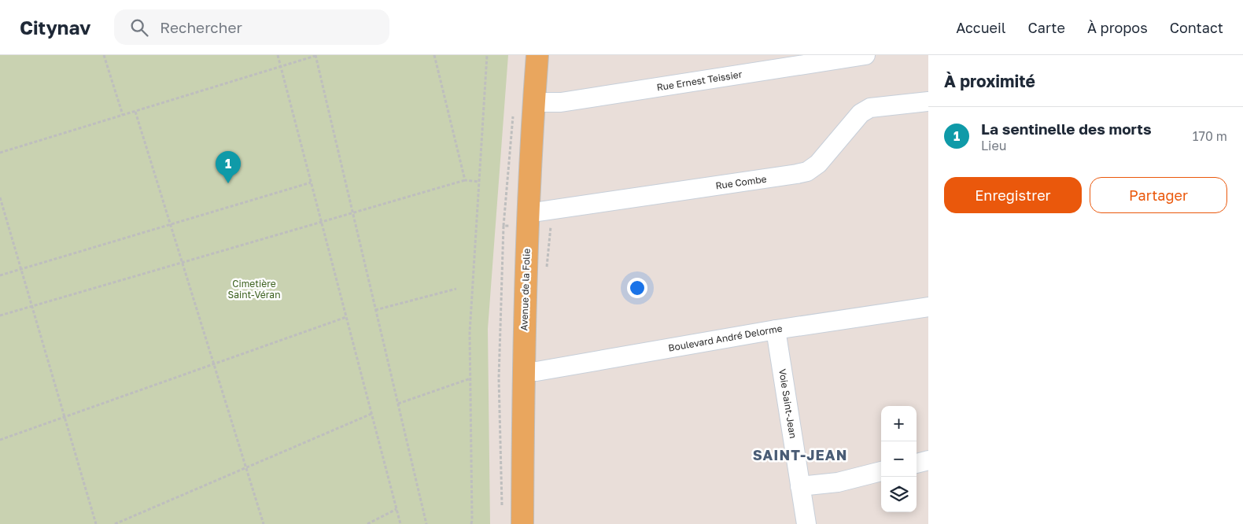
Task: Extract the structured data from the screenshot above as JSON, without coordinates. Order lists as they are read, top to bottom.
{
  "streets": {
    "main road": ["Avenue de la Folie"],
    "street": [
      "Rue Ernest Teissier",
      "Rue Combe",
      "Boulevard André Delorme",
      "Voie Saint-Jean"
    ]
  },
  "crossings": [
    ["Rue Ernest Teissier", "Avenue de la Folie"],
    ["Rue Combe", "Avenue de la Folie"],
    ["Avenue de la Folie", "Boulevard André Delorme"],
    ["Boulevard André Delorme", "Voie Saint-Jean"]
  ],
  "districts": ["SAINT-JEAN"],
  "parks": ["Cimetière Saint-Véran"],
  "page": {
    "header": "Citynav",
    "search": "Rechercher",
    "nav": [
      "Accueil",
      "Carte",
      "À propos",
      "Contact"
    ],
    "heading": "À proximité",
    "list": [
      {
        "mark": "1",
        "name": "La sentinelle des morts",
        "note": "Lieu",
        "value": "170 m"
      }
    ],
    "pins": "1",
    "buttons": ["Enregistrer", "Partager"],
    "map_buttons": ["+", "−"]
  }
}
